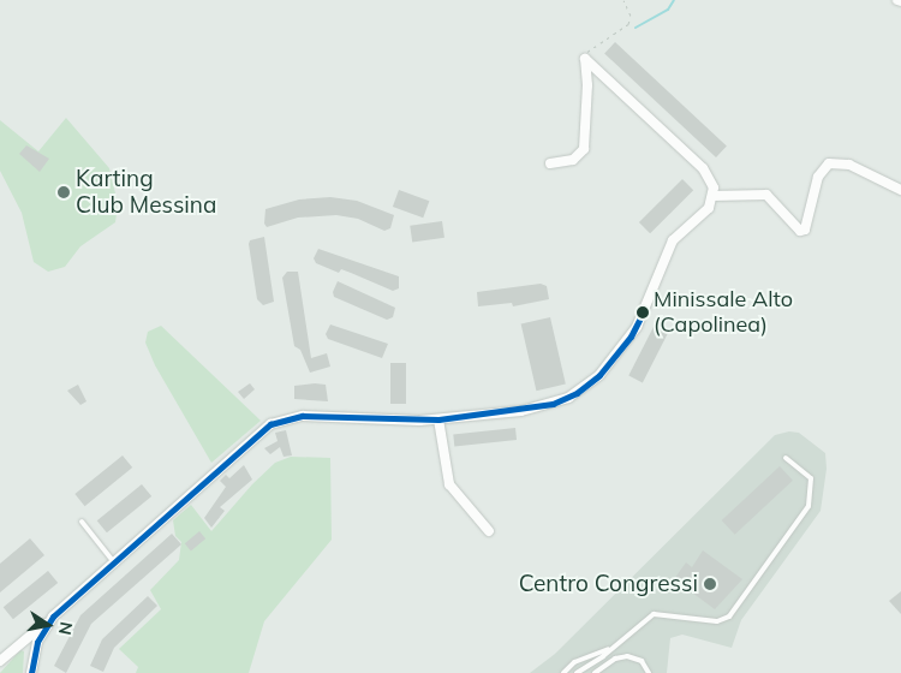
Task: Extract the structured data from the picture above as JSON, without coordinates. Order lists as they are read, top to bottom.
{
  "places": ["Karting Club Messina", "Minissale Alto (Capolinea)", "Centro Congressi"],
  "north": "right"
}
